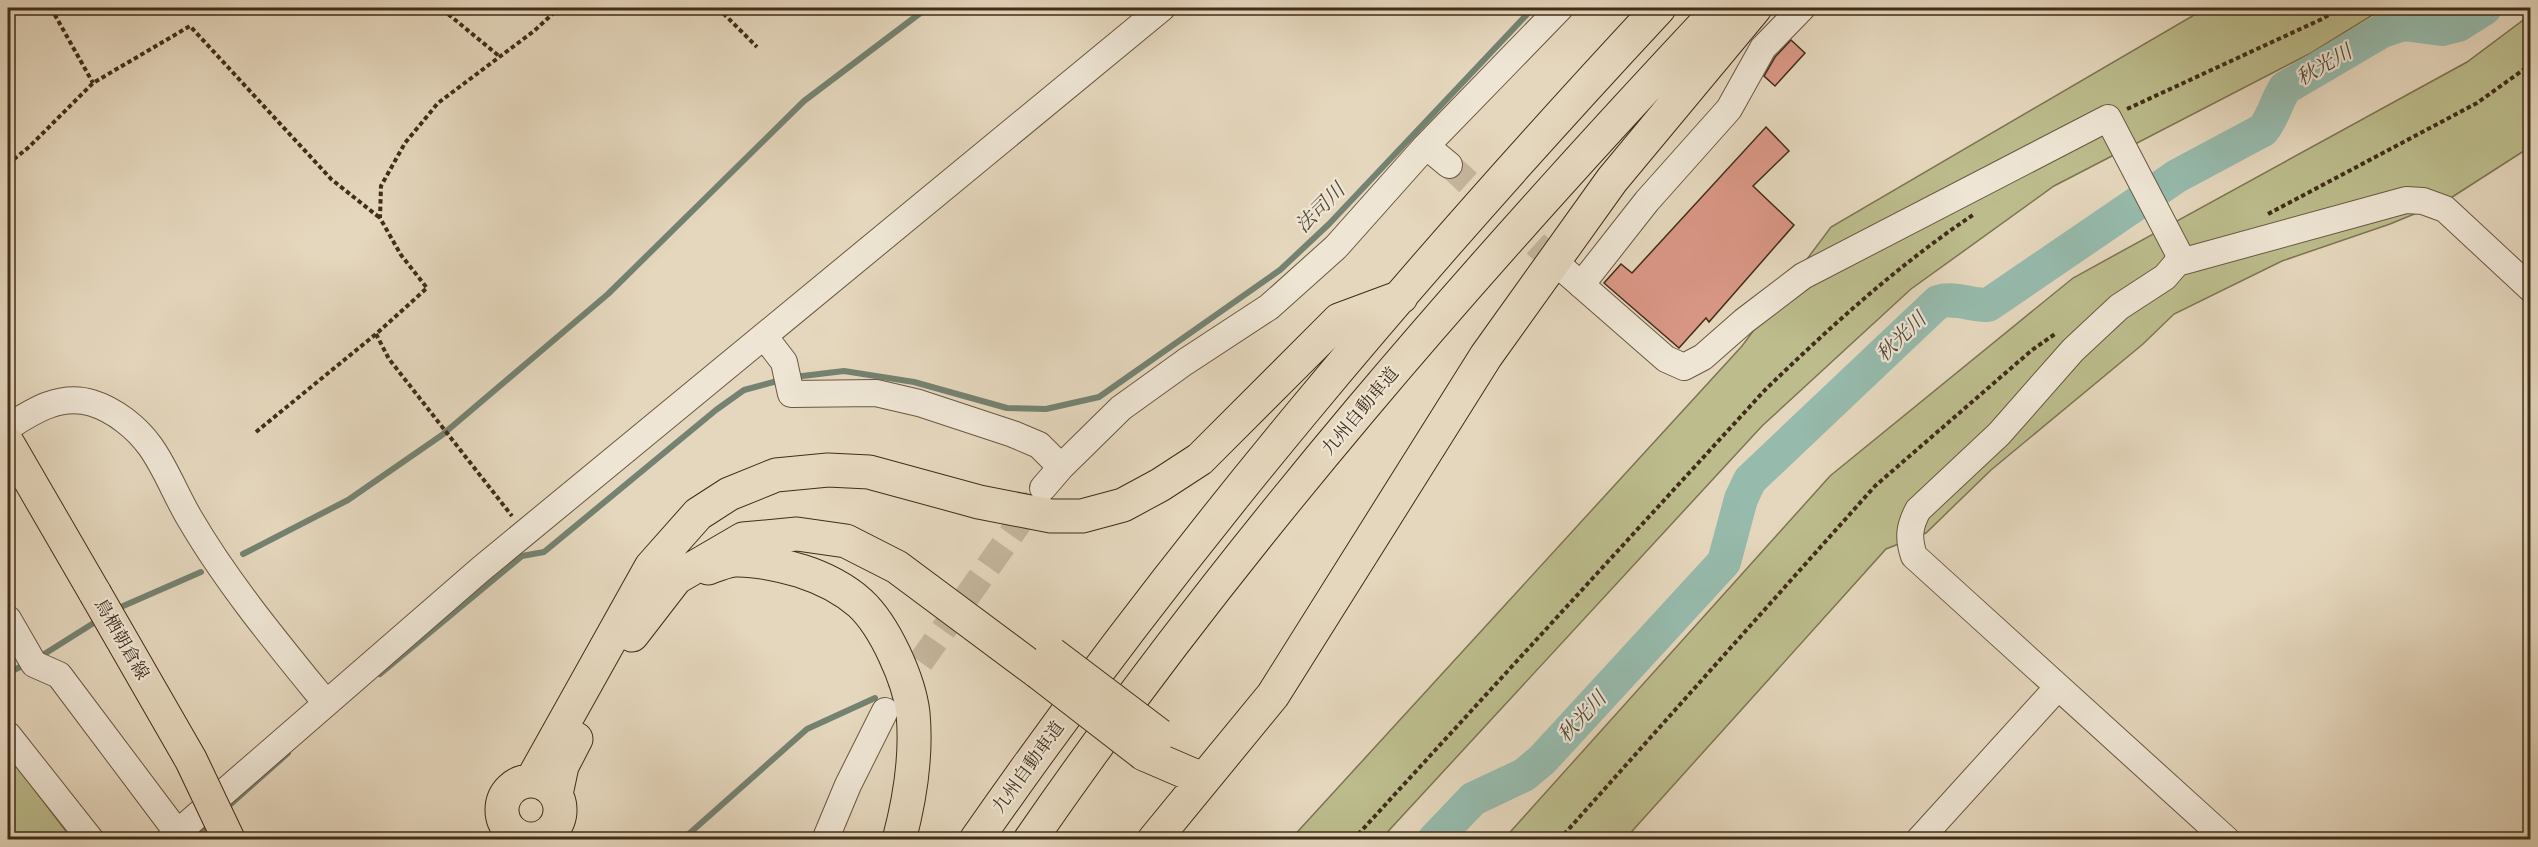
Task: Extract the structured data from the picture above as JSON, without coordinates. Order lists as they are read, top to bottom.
{
  "streets": {
    "highway": ["九州自動車道"],
    "main road": ["鳥栖朝倉線"]
  },
  "water": ["秋光川", "法司川"]
}
